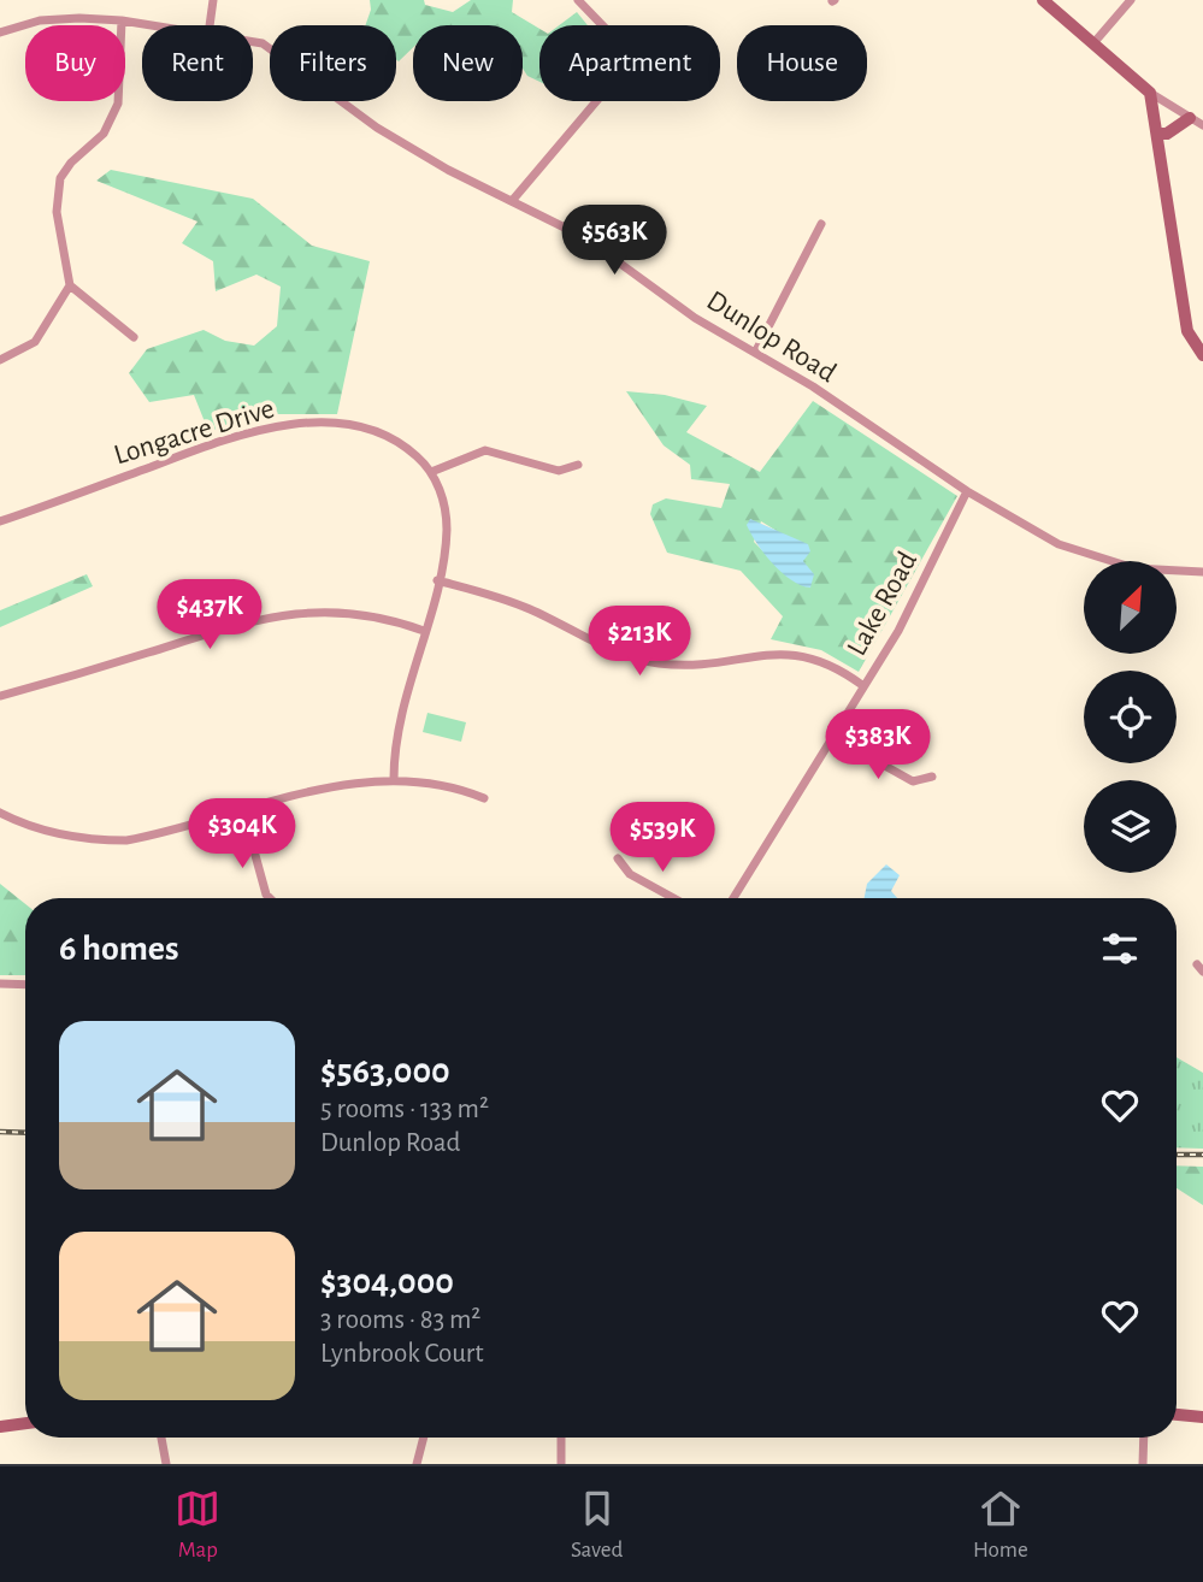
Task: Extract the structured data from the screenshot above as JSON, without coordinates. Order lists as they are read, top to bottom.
{
  "streets": {
    "street": ["Dunlop Road", "Longacre Drive", "Lake Road"]
  },
  "crossings": [
    ["Dunlop Road", "Lake Road"]
  ],
  "north": "top right",
  "page": {
    "chip": [
      "Buy",
      "Rent",
      "Filters",
      "New",
      "Apartment",
      "House"
    ],
    "price": [
      "$563K",
      "$437K",
      "$213K",
      "$383K",
      "$304K",
      "$539K"
    ],
    "heading": "6 homes",
    "list": [
      {
        "name": "$563,000",
        "note": "5 rooms · 133 m² · Dunlop Road"
      },
      {
        "name": "$304,000",
        "note": "3 rooms · 83 m² · Lynbrook Court"
      }
    ],
    "tabs": ["Map", "Saved", "Home"]
  }
}
